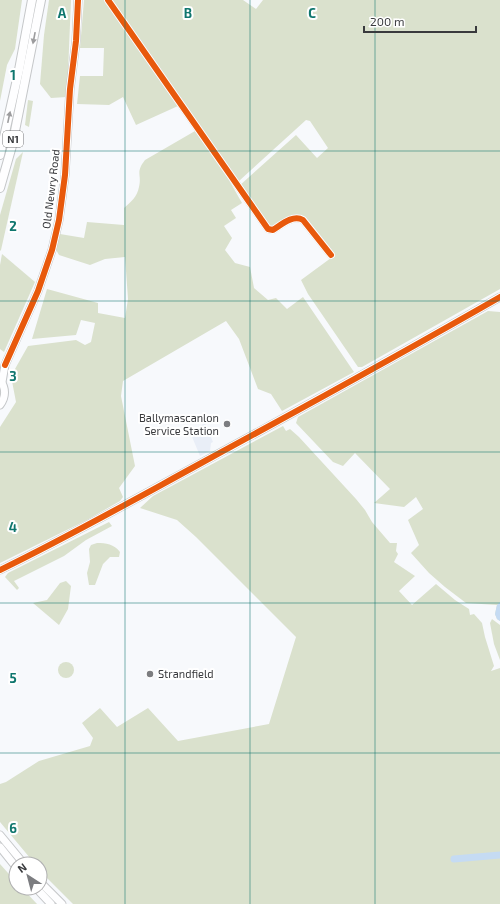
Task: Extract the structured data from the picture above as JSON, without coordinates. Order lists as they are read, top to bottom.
{
  "streets": {
    "highway": ["N1"],
    "main road": ["Old Newry Road"]
  },
  "places": ["Ballymascanlon Service Station", "Strandfield"],
  "scale_bar": "200 m",
  "north": "top left",
  "grid": {
    "columns": ["A", "B", "C"],
    "rows": [
      "1",
      "2",
      "3",
      "4",
      "5",
      "6"
    ]
  }
}
